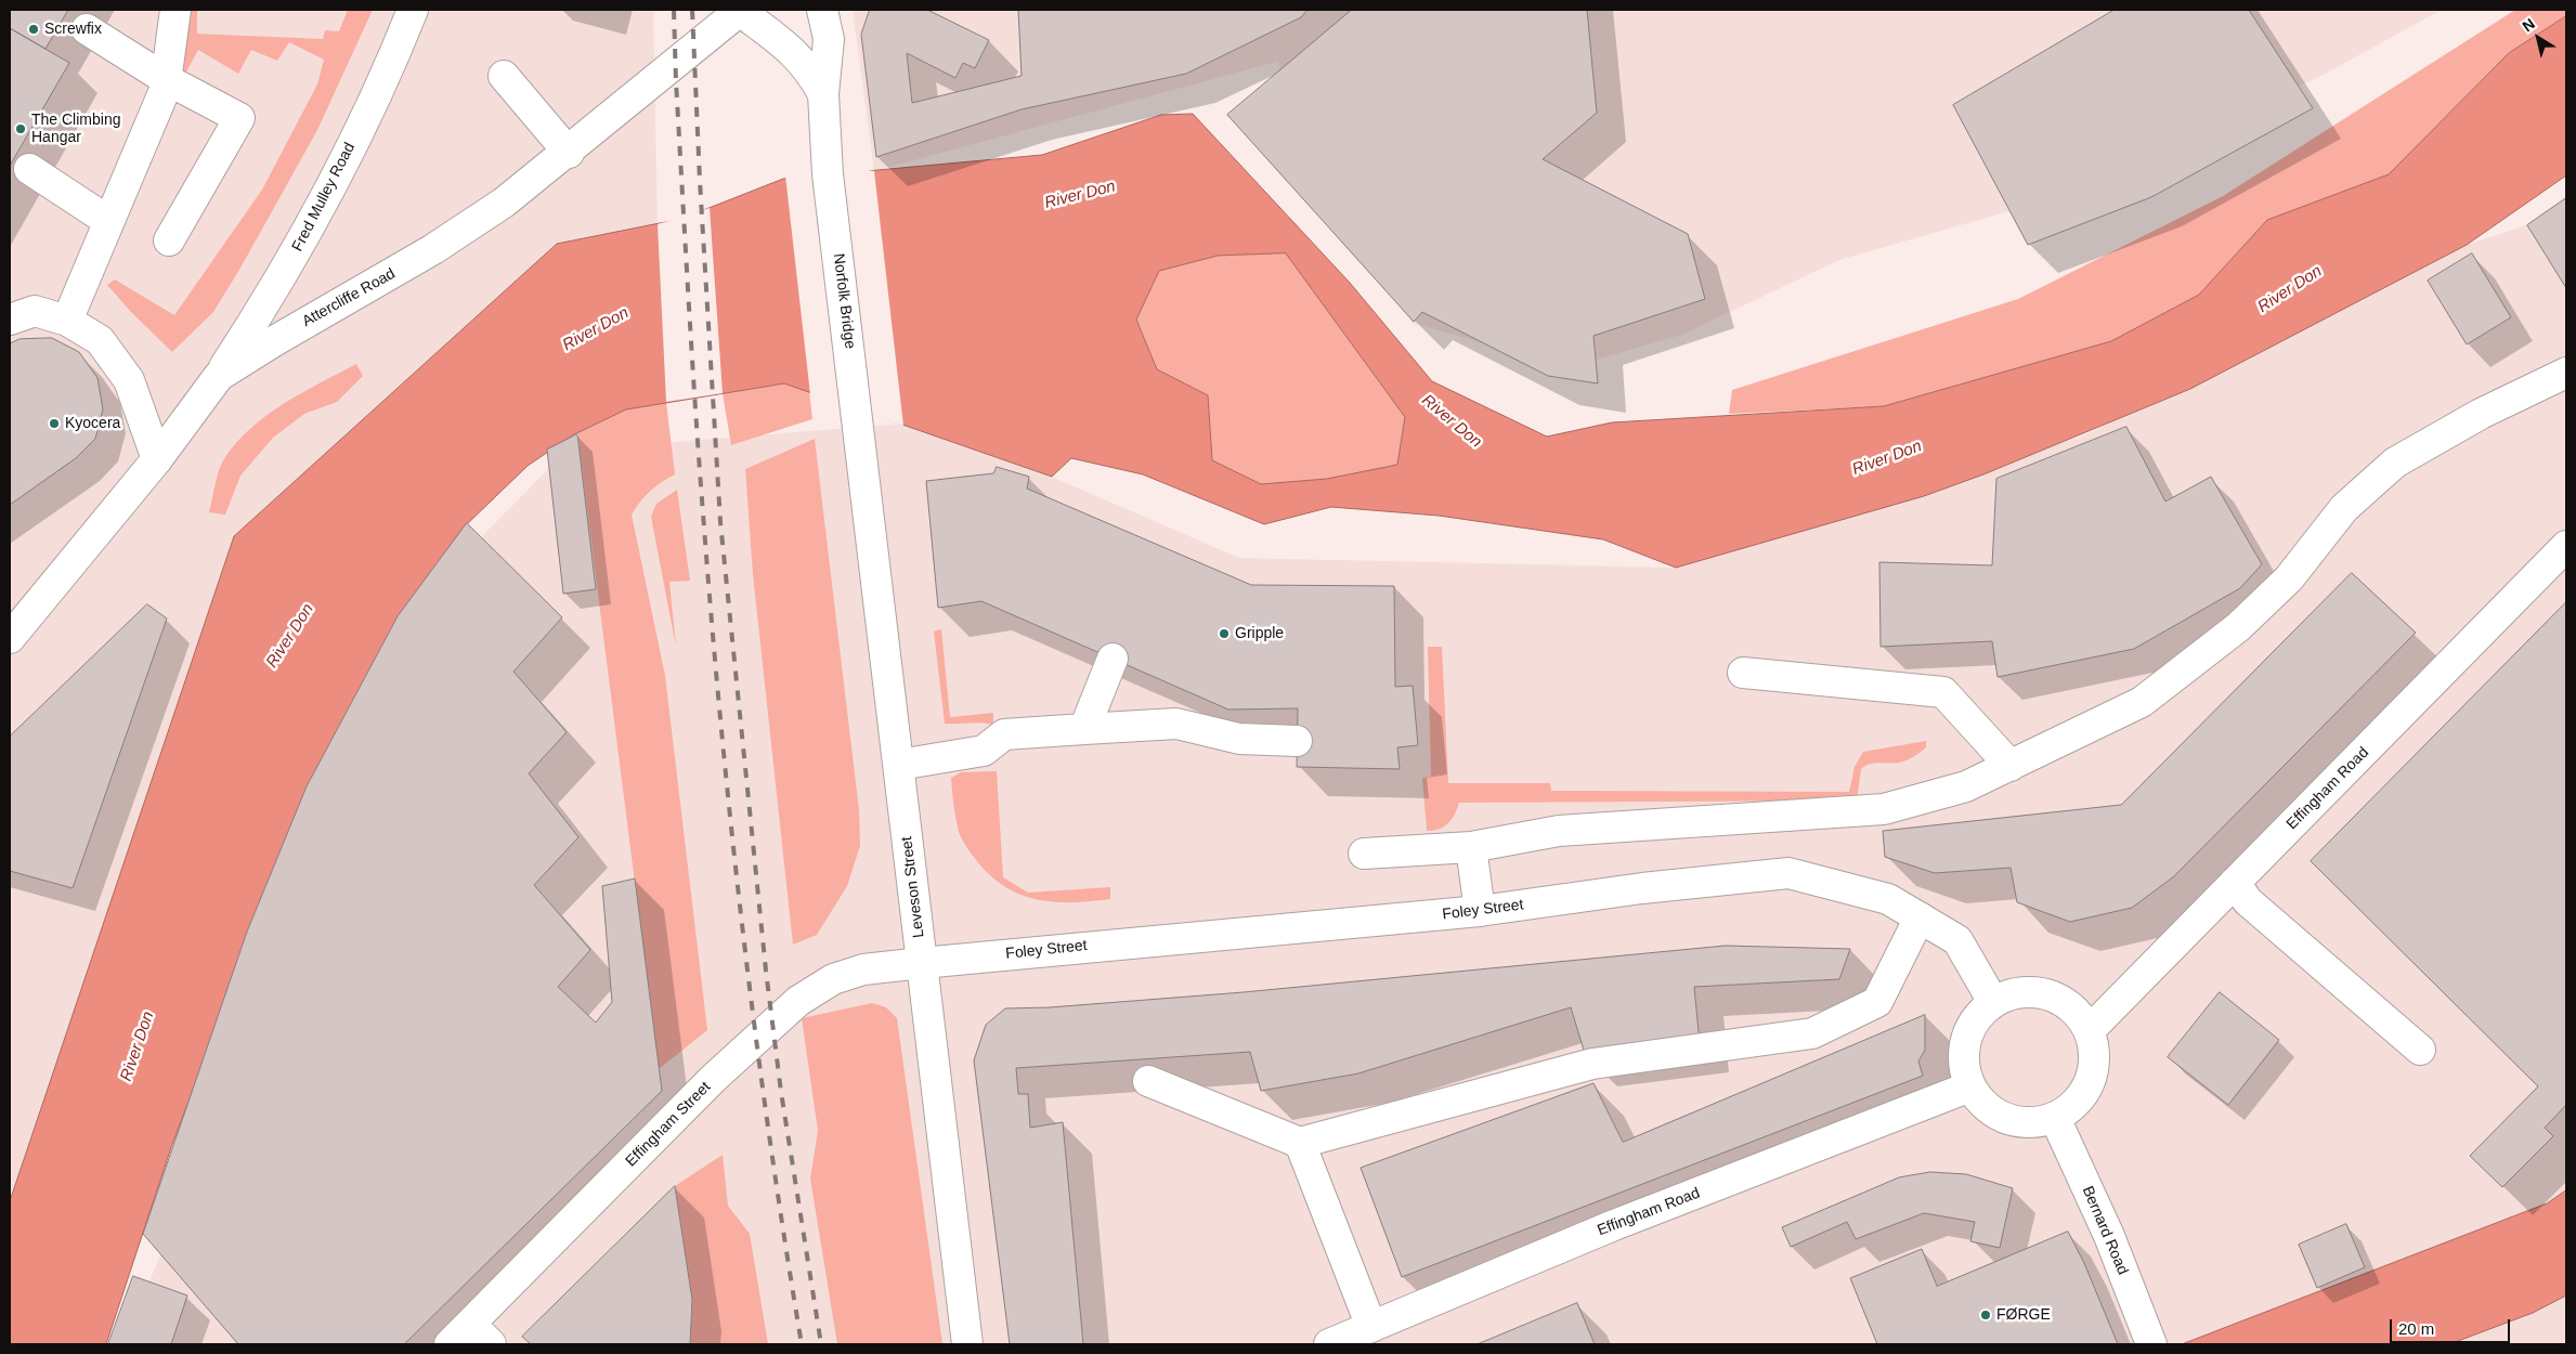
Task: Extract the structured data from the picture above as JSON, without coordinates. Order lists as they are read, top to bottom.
{
  "streets": {
    "main road": [
      "Fred Mulley Road",
      "Attercliffe Road",
      "Norfolk Bridge",
      "Effingham Road",
      "Leveson Street",
      "Foley Street",
      "Effingham Street",
      "Bernard Road"
    ]
  },
  "crossings": [
    ["Fred Mulley Road", "Attercliffe Road"],
    ["Norfolk Bridge", "Leveson Street"],
    ["Effingham Road", "Foley Street"],
    ["Effingham Road", "Bernard Road"],
    ["Leveson Street", "Foley Street"],
    ["Leveson Street", "Effingham Street"],
    ["Foley Street", "Effingham Street"],
    ["Foley Street", "Bernard Road"]
  ],
  "water": ["River Don"],
  "places": [
    "Screwfix",
    "The Climbing Hangar",
    "Kyocera",
    "Gripple",
    "FØRGE"
  ],
  "scale_bar": "20 m",
  "north": "top left"
}
